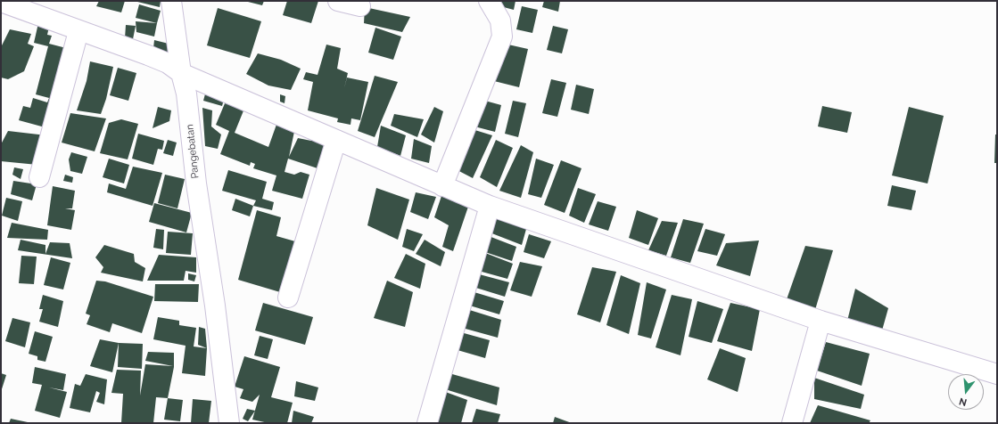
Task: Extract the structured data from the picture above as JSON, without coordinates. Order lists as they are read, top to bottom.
{
  "streets": {
    "street": ["Pangebatan"]
  },
  "north": "bottom"
}
